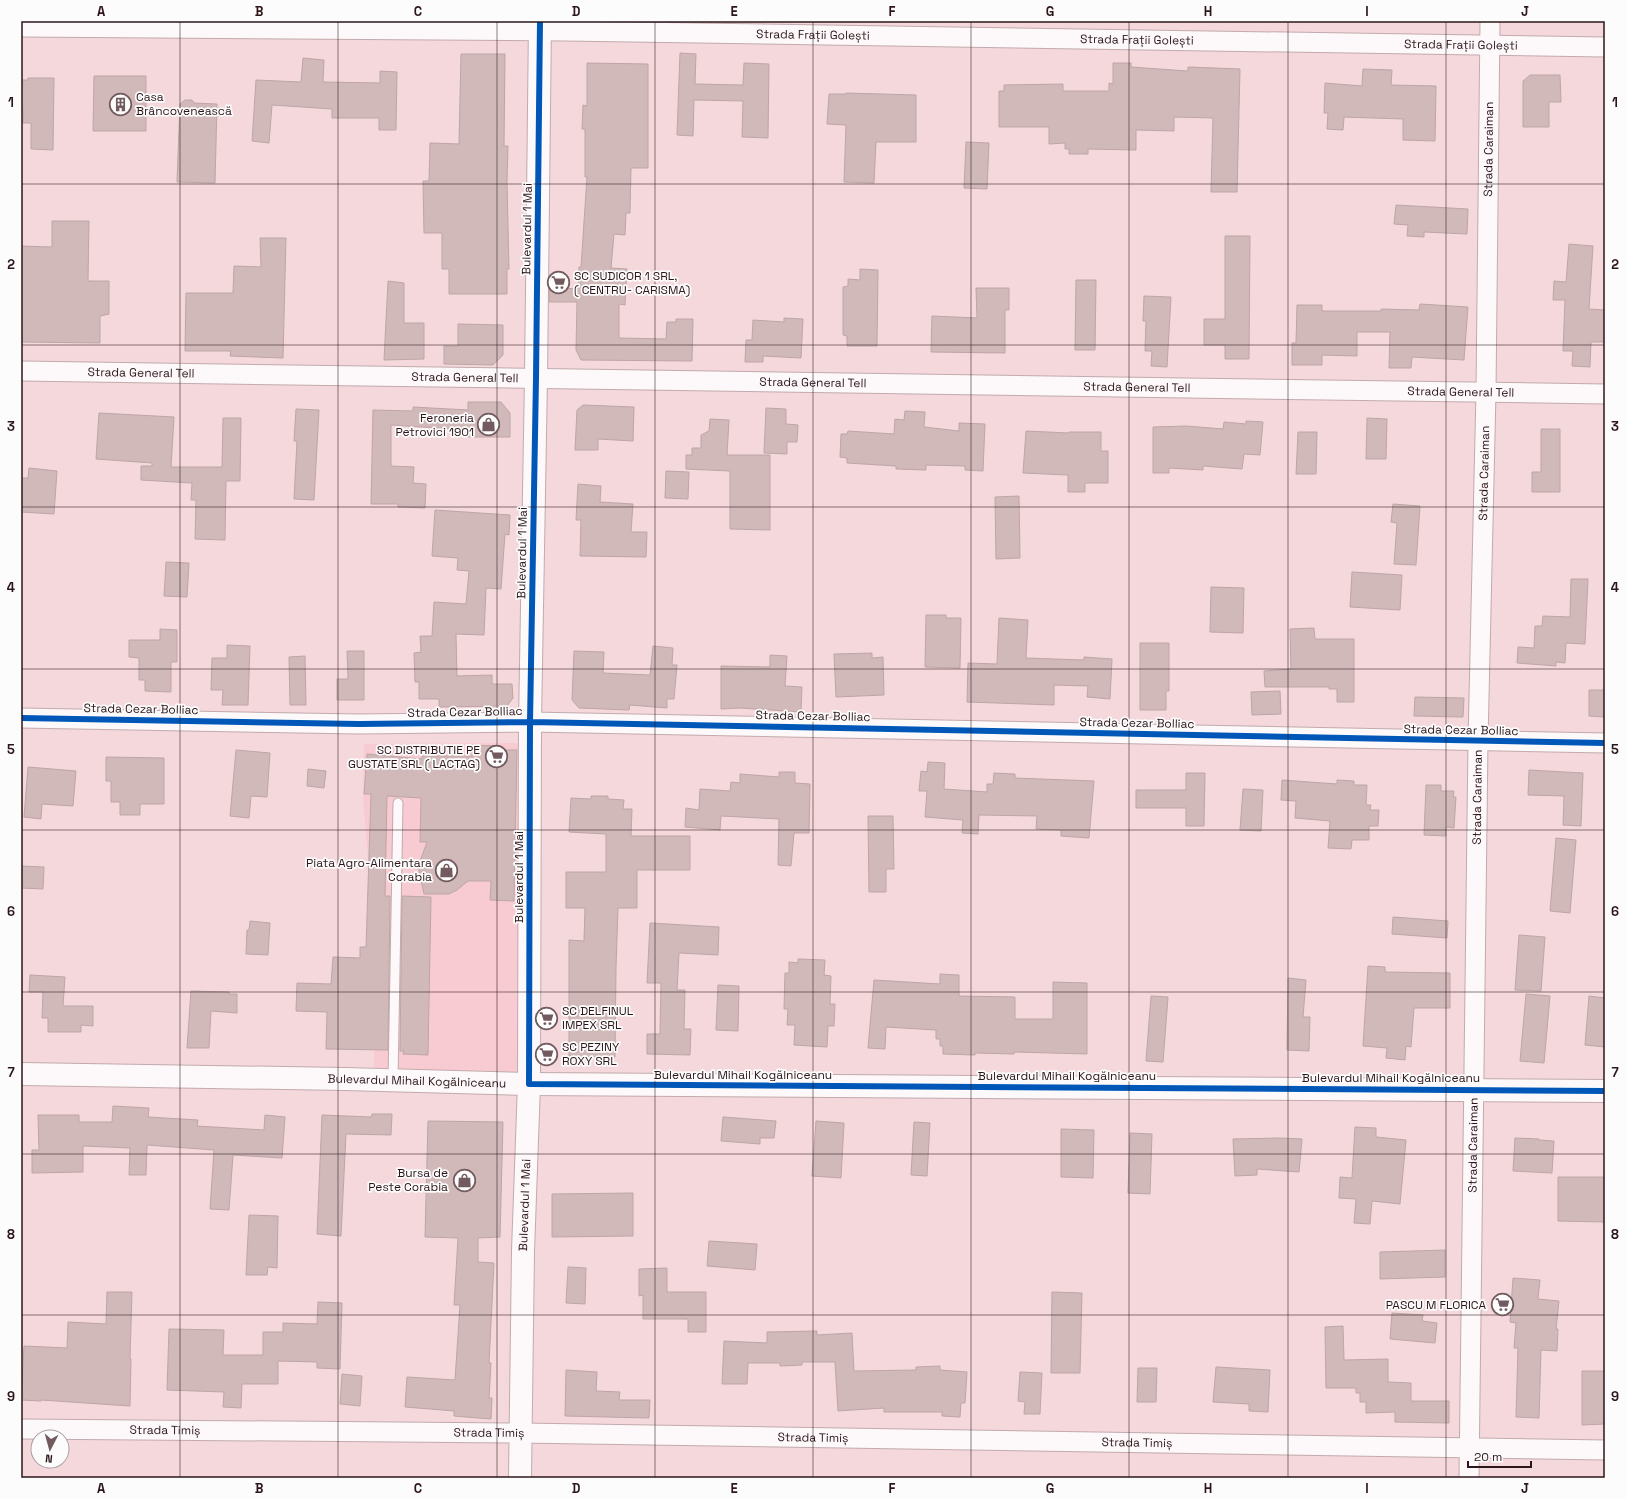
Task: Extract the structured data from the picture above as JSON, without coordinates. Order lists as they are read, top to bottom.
{
  "streets": {
    "street": [
      "Strada Frații Golești",
      "Strada Caraiman",
      "Bulevardul 1 Mai",
      "Strada General Tell",
      "Strada Cezar Bolliac",
      "Bulevardul Mihail Kogălniceanu",
      "Strada Timiș"
    ]
  },
  "crossings": [
    ["Strada Frații Golești", "Strada Caraiman"],
    ["Strada Frații Golești", "Bulevardul 1 Mai"],
    ["Strada Caraiman", "Strada General Tell"],
    ["Strada Caraiman", "Strada Cezar Bolliac"],
    ["Strada Caraiman", "Bulevardul Mihail Kogălniceanu"],
    ["Strada Caraiman", "Strada Timiș"],
    ["Bulevardul 1 Mai", "Strada General Tell"],
    ["Bulevardul 1 Mai", "Strada Cezar Bolliac"],
    ["Bulevardul 1 Mai", "Bulevardul Mihail Kogălniceanu"],
    ["Bulevardul 1 Mai", "Strada Timiș"]
  ],
  "places": {
    "building": ["Casa Brâncovenească"],
    "supermarket": [
      "SC SUDICOR 1 SRL, ( CENTRU- CARISMA)",
      "SC DISTRIBUTIE PE GUSTATE SRL ( LACTAG)",
      "SC DELFINUL IMPEX SRL",
      "SC PEZINY ROXY SRL",
      "PASCU M FLORICA"
    ],
    "shop": ["Feroneria Petrovici 1901", "Piata Agro-Alimentara Corabia", "Bursa de Peste Corabia"]
  },
  "scale_bar": "20 m",
  "north": "bottom",
  "grid": {
    "columns": [
      "A",
      "B",
      "C",
      "D",
      "E",
      "F",
      "G",
      "H",
      "I",
      "J"
    ],
    "rows": [
      "1",
      "2",
      "3",
      "4",
      "5",
      "6",
      "7",
      "8",
      "9"
    ]
  }
}
